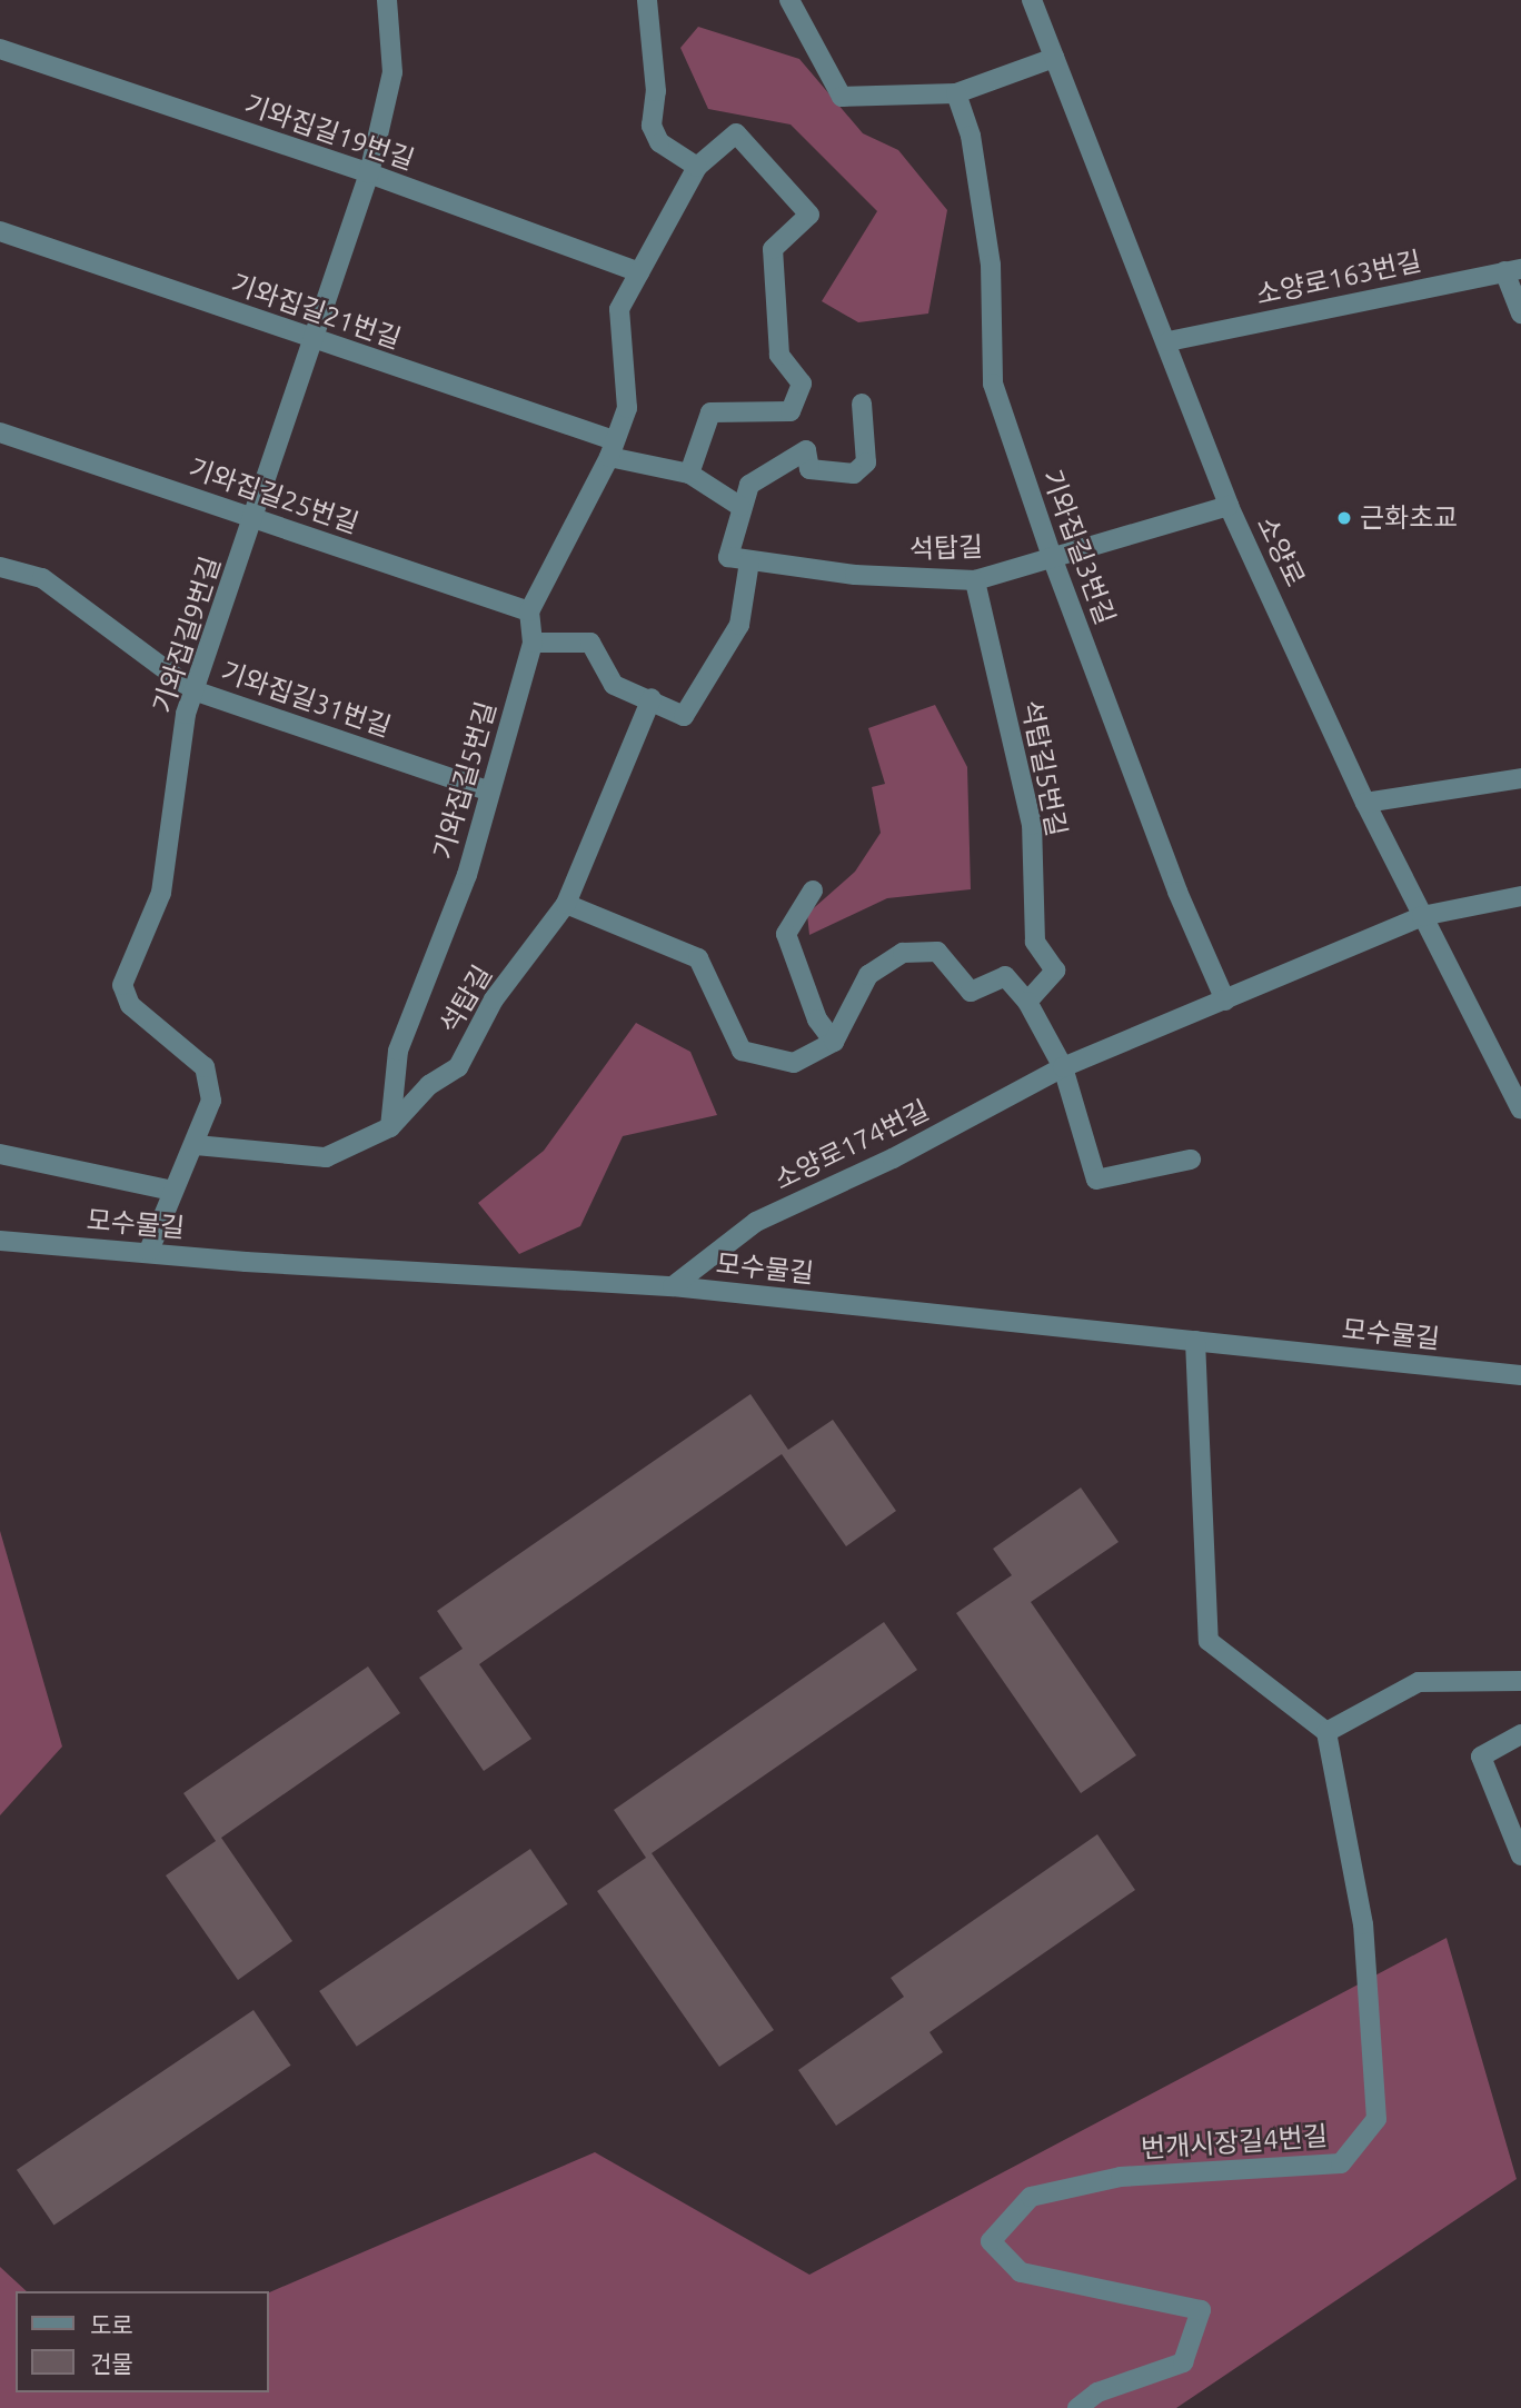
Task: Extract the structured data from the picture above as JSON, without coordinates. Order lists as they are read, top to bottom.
{
  "streets": {
    "street": [
      "기와집길19번길",
      "소양로163번길",
      "기와집길21번길",
      "기와집길25번길",
      "기와집길3번길",
      "석탑길",
      "소양로",
      "기와집길9번길",
      "기와집길31번길",
      "석탑길5번길",
      "기와집길5번길",
      "소양로174번길",
      "모수물길",
      "번개시장길4번길"
    ]
  },
  "crossings": [
    ["기와집길19번길", "기와집길9번길"],
    ["소양로163번길", "소양로"],
    ["기와집길21번길", "기와집길9번길"],
    ["기와집길25번길", "기와집길9번길"],
    ["기와집길25번길", "기와집길5번길"],
    ["기와집길3번길", "석탑길"],
    ["기와집길3번길", "소양로174번길"],
    ["석탑길", "소양로"],
    ["석탑길", "기와집길9번길"],
    ["석탑길", "석탑길5번길"],
    ["석탑길", "기와집길5번길"],
    ["소양로", "소양로174번길"],
    ["기와집길9번길", "기와집길31번길"],
    ["기와집길9번길", "모수물길"],
    ["기와집길31번길", "기와집길5번길"],
    ["소양로174번길", "모수물길"]
  ],
  "places": ["근화초교"],
  "legend": ["도로", "건물"]
}
